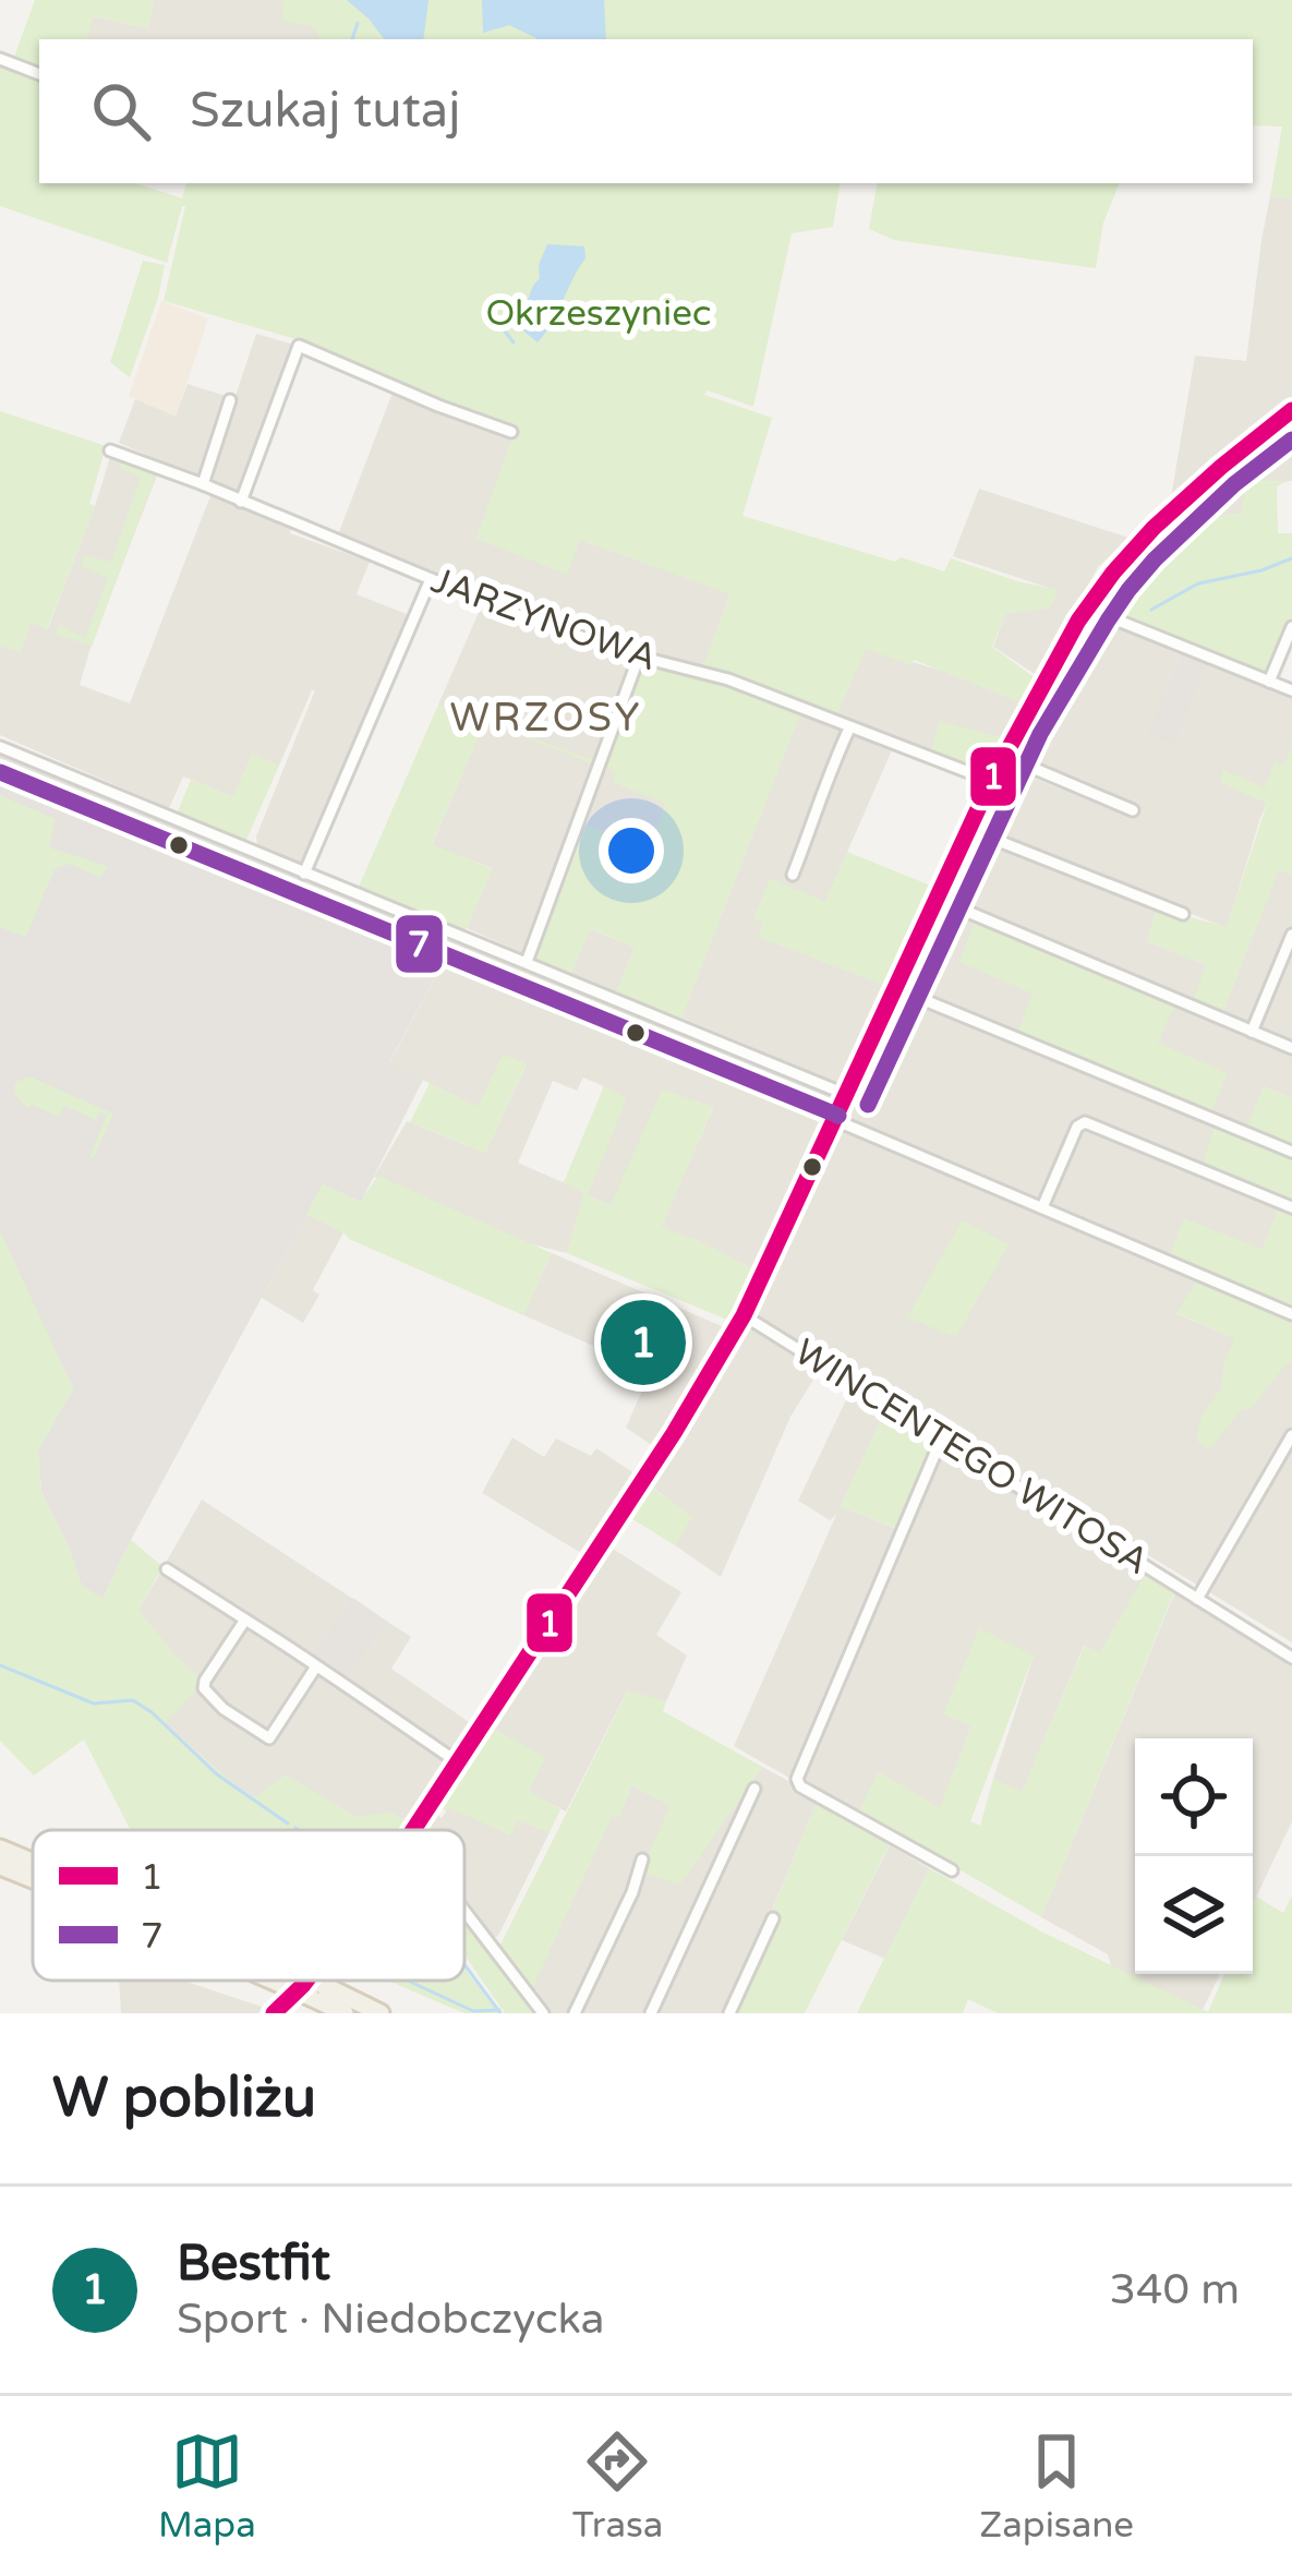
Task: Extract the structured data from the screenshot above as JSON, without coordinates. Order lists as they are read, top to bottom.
{
  "streets": {
    "street": ["JARZYNOWA", "WINCENTEGO WITOSA"]
  },
  "districts": ["WRZOSY"],
  "parks": ["Okrzeszyniec"],
  "lines": ["transit line 1", "transit line 7"],
  "legend": ["1", "7"],
  "page": {
    "search": "Szukaj tutaj",
    "pins": "1",
    "heading": "W pobliżu",
    "list": [
      {
        "mark": "1",
        "name": "Bestfit",
        "note": "Sport · Niedobczycka",
        "value": "340 m"
      }
    ],
    "nav": ["Mapa", "Trasa", "Zapisane"]
  }
}
